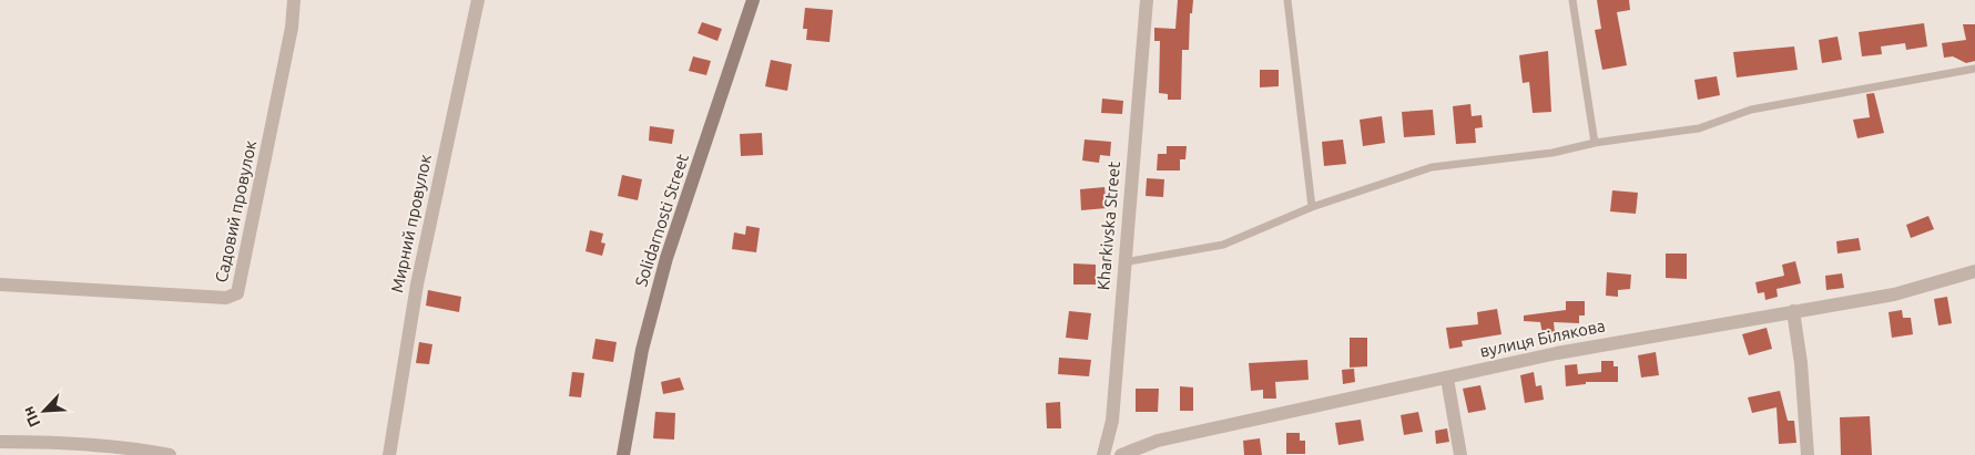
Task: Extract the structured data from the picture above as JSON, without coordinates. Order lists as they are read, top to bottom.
{
  "streets": {
    "main road": ["Solidarnosti Street"],
    "street": [
      "Садовий провулок",
      "Мирний провулок",
      "Kharkivska Street",
      "вулиця Білякова"
    ]
  },
  "north": "bottom left"
}
